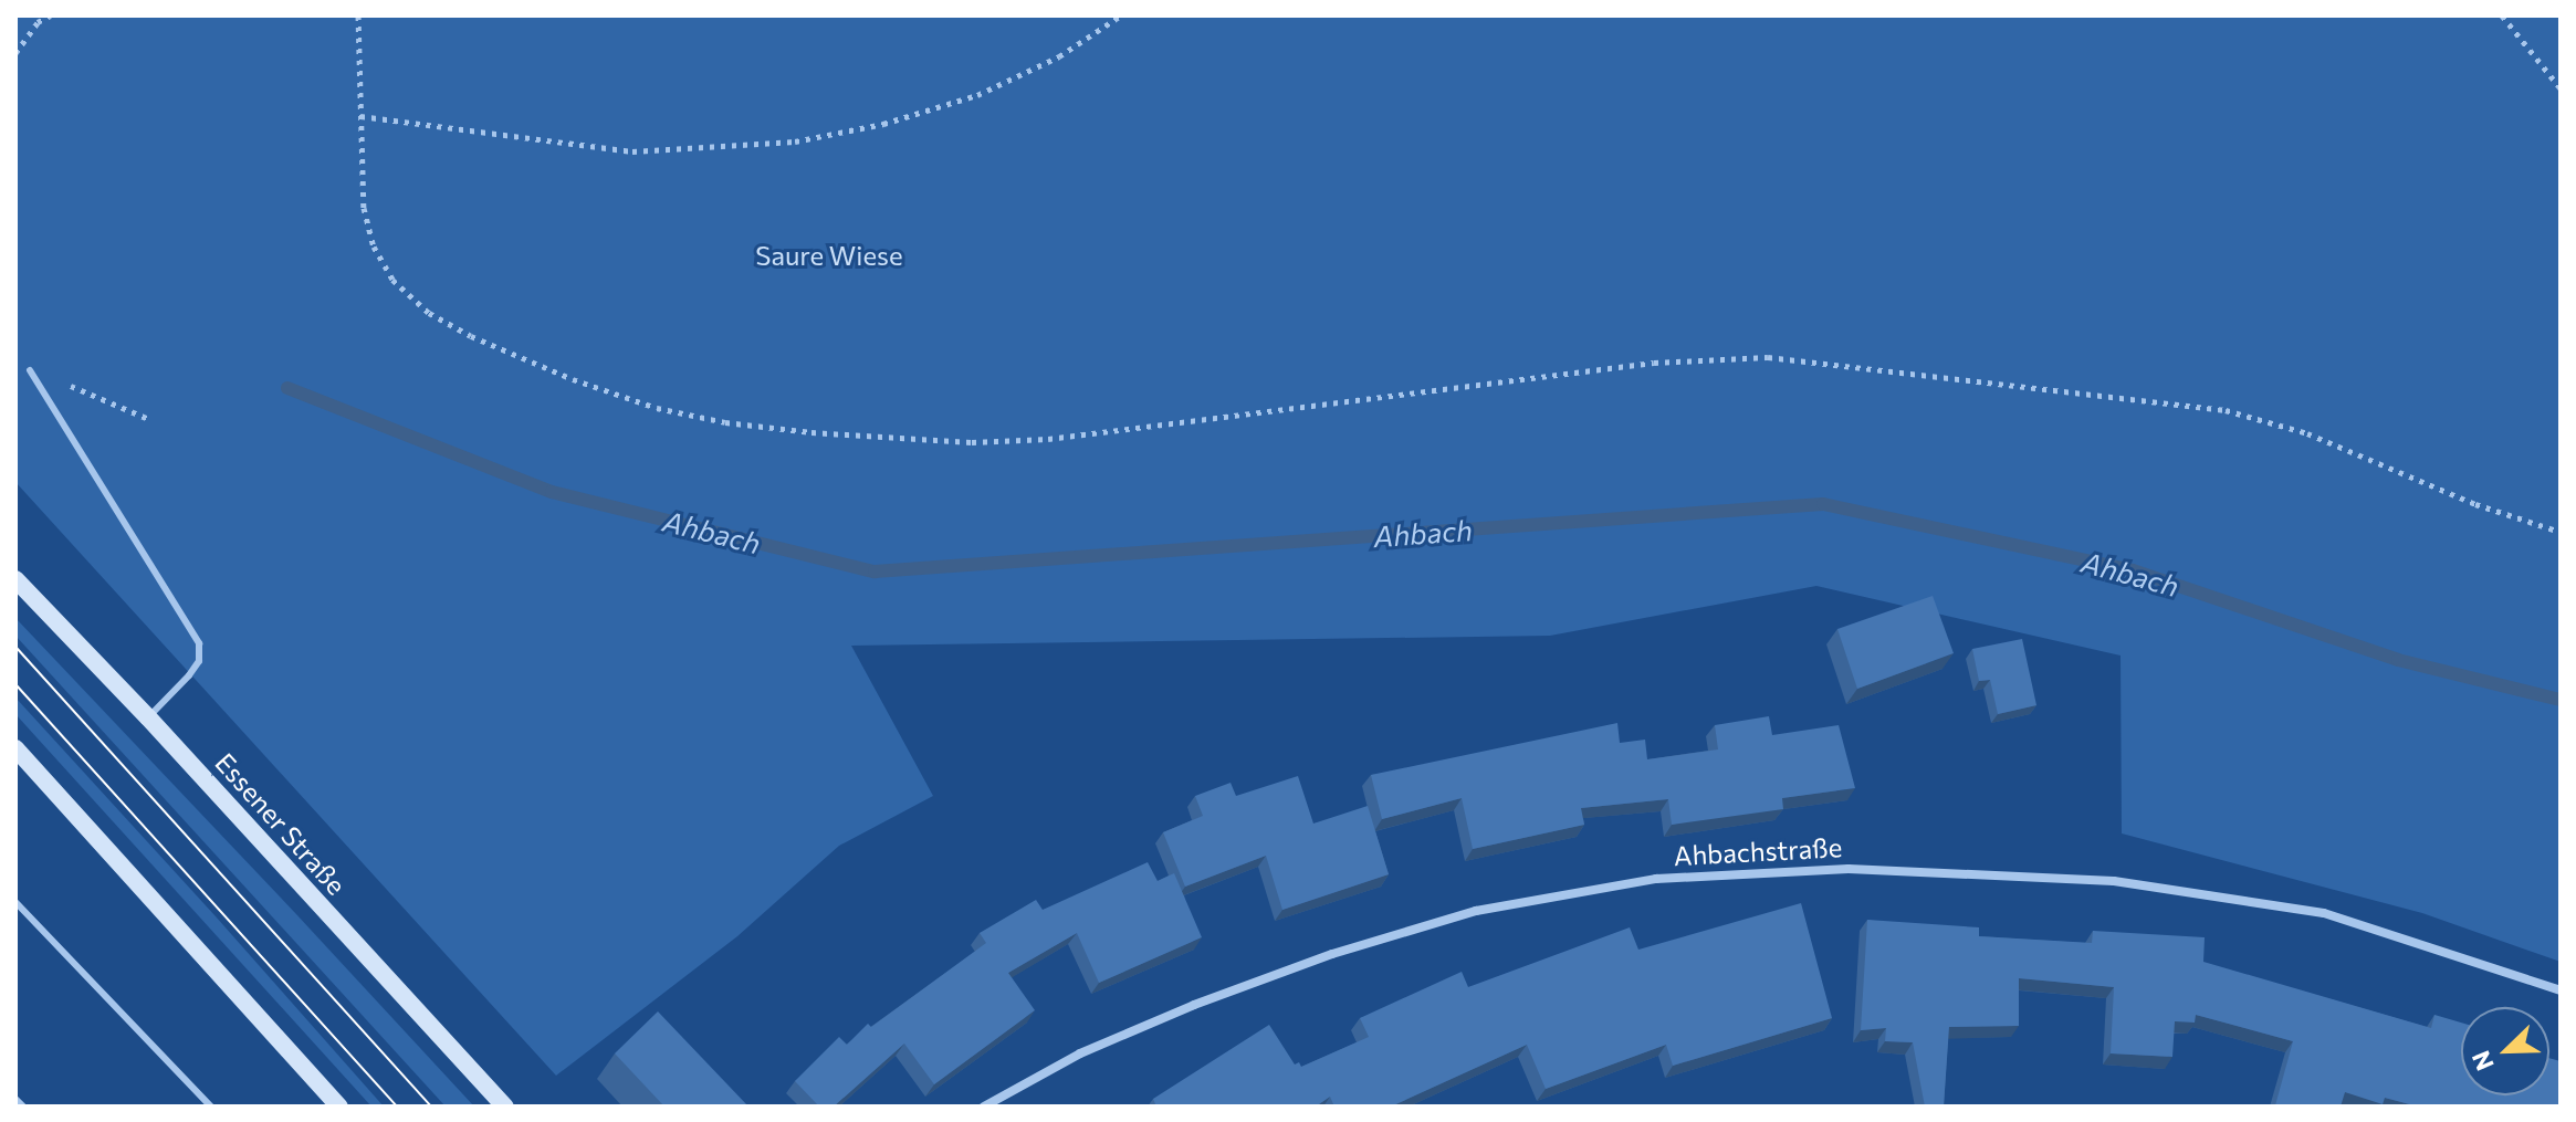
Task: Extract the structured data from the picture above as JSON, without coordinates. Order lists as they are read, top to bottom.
{
  "streets": {
    "main road": ["Essener Straße"],
    "street": ["Ahbachstraße"]
  },
  "water": ["Ahbach"],
  "parks": ["Saure Wiese"],
  "north": "bottom left"
}
